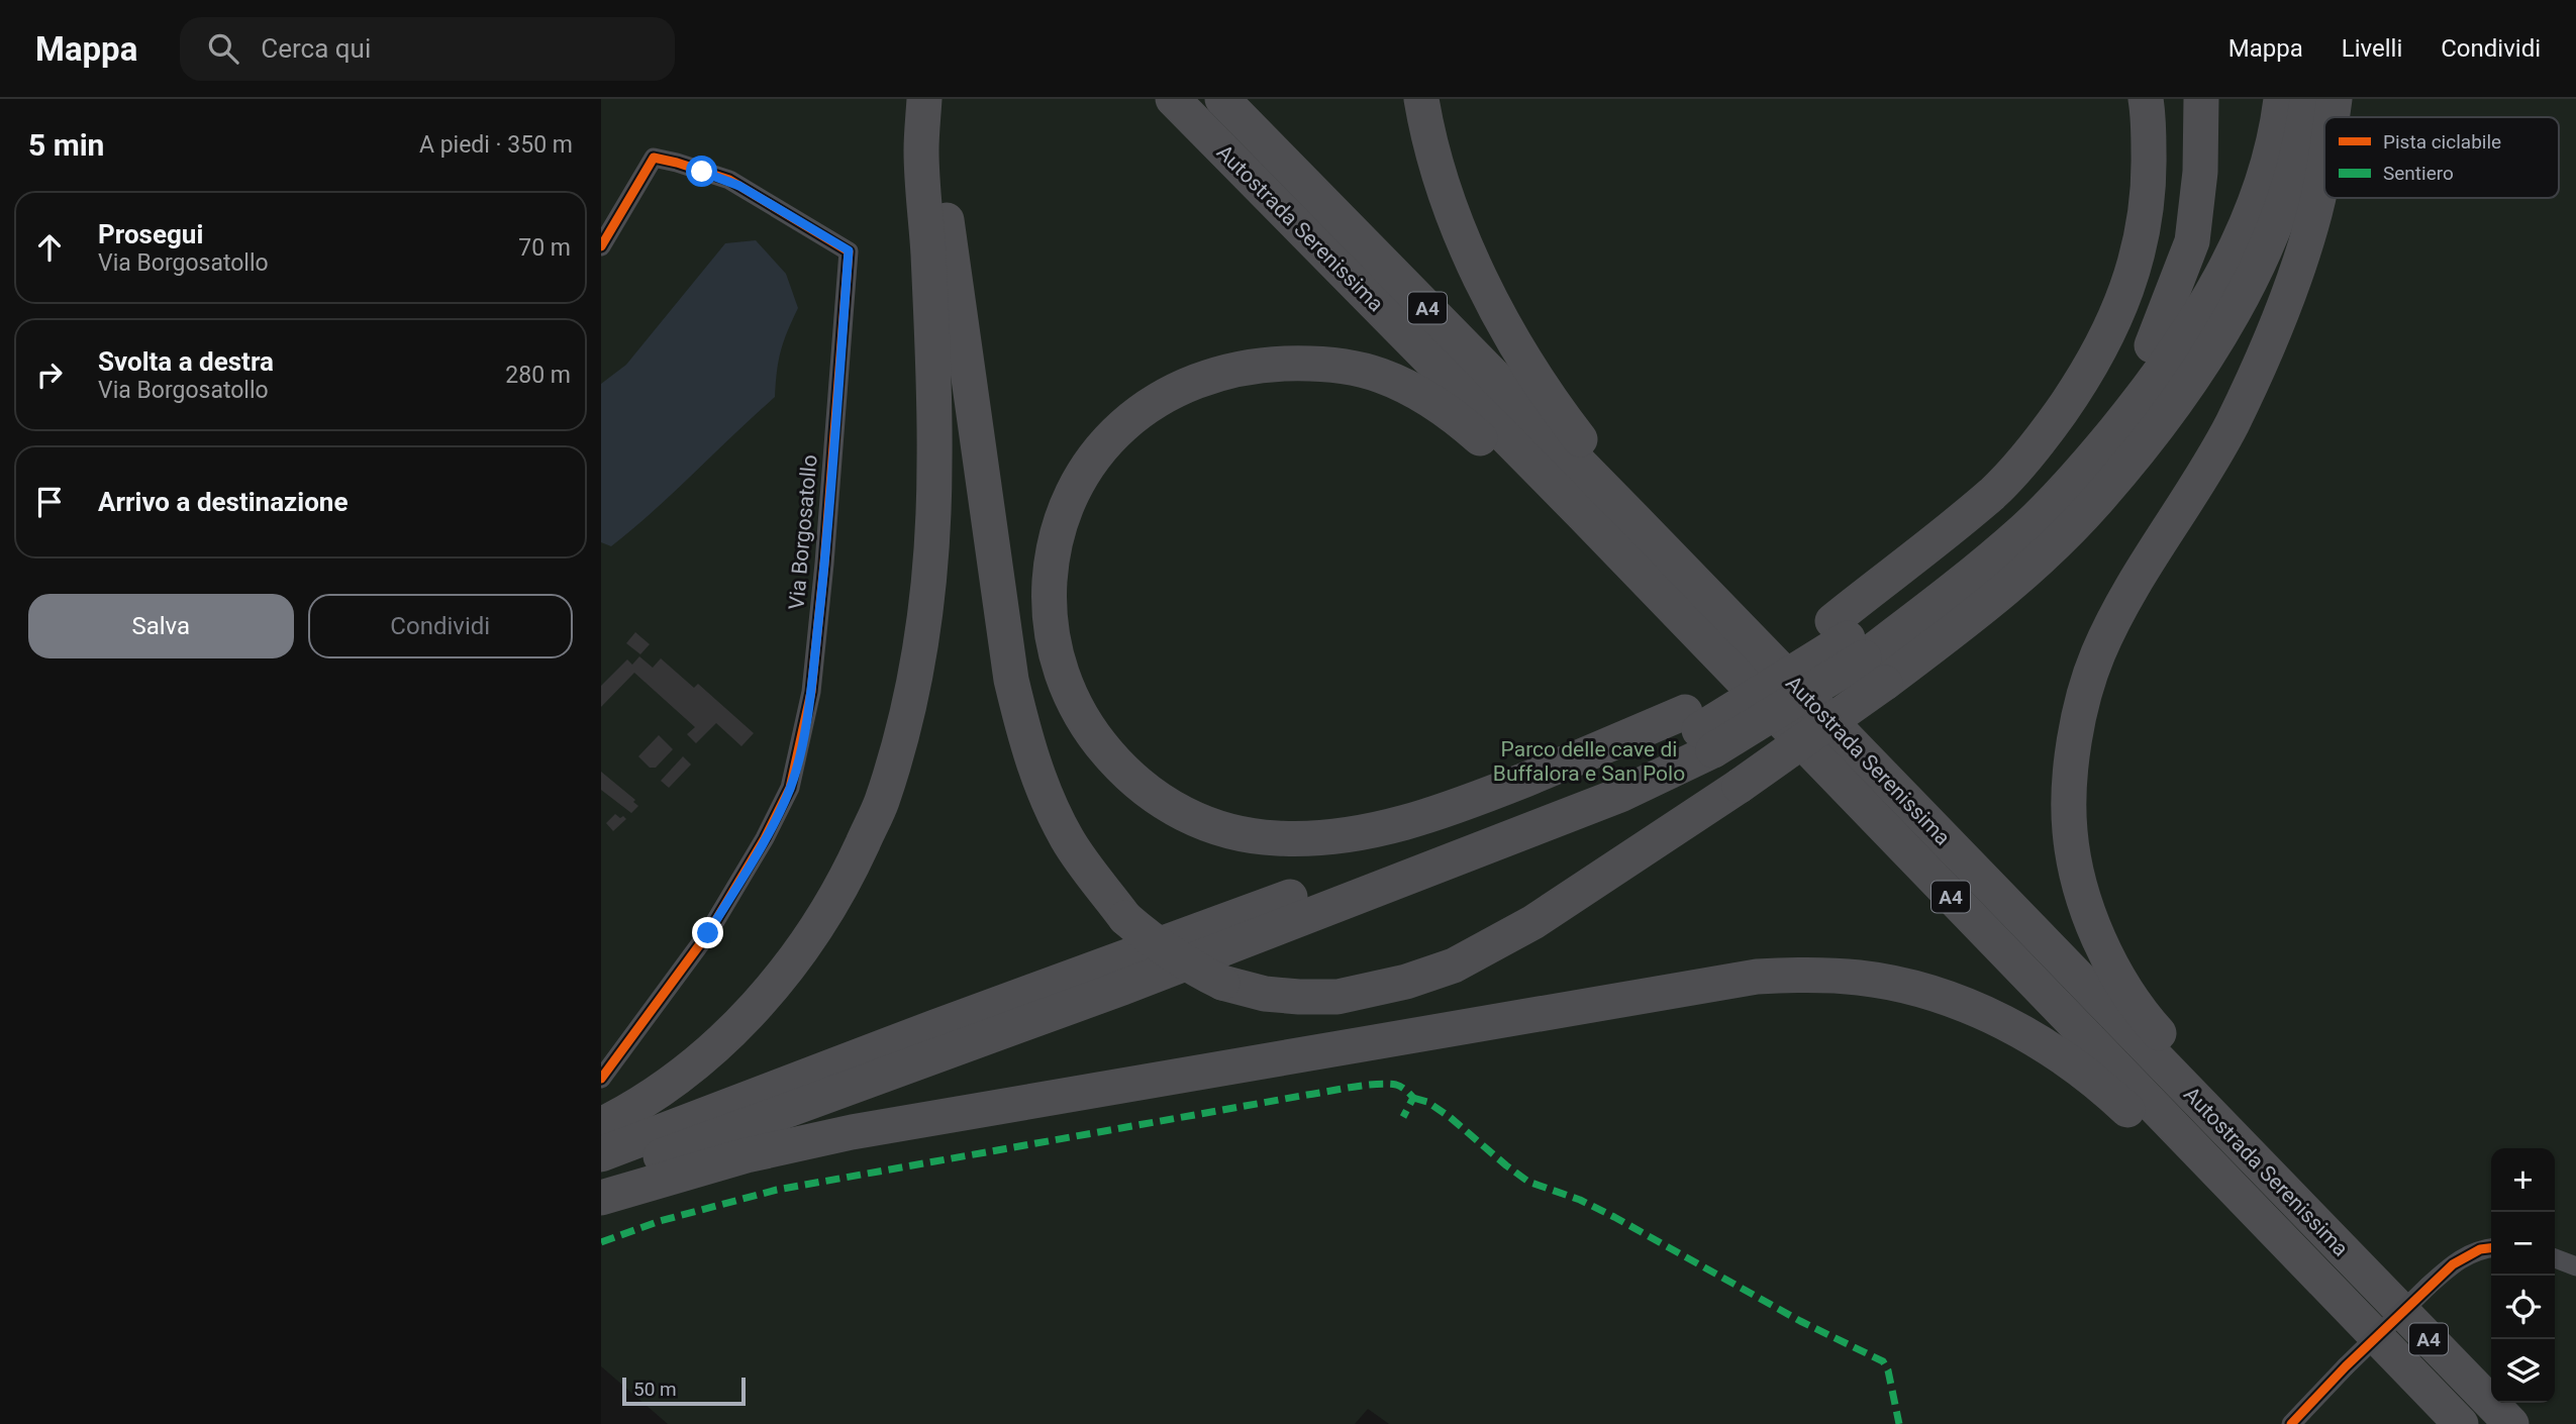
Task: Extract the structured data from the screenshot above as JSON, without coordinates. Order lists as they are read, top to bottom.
{
  "streets": {
    "highway": ["Autostrada Serenissima", "A4"],
    "street": ["Via Borgosatollo"]
  },
  "parks": ["Parco delle cave di Buffalora e San Polo"],
  "legend": ["Pista ciclabile", "Sentiero"],
  "scale_bar": "50 m",
  "page": {
    "header": "Mappa",
    "search": "Cerca qui",
    "nav": ["Mappa", "Livelli", "Condividi"],
    "heading": ["5 min", "A piedi · 350 m"],
    "list": [
      ["Prosegui", "Via Borgosatollo", "70 m"],
      ["Svolta a destra", "Via Borgosatollo", "280 m"],
      "Arrivo a destinazione"
    ],
    "buttons": ["Salva", "Condividi"],
    "map_buttons": ["+", "−"],
    "scale": "50 m"
  }
}
